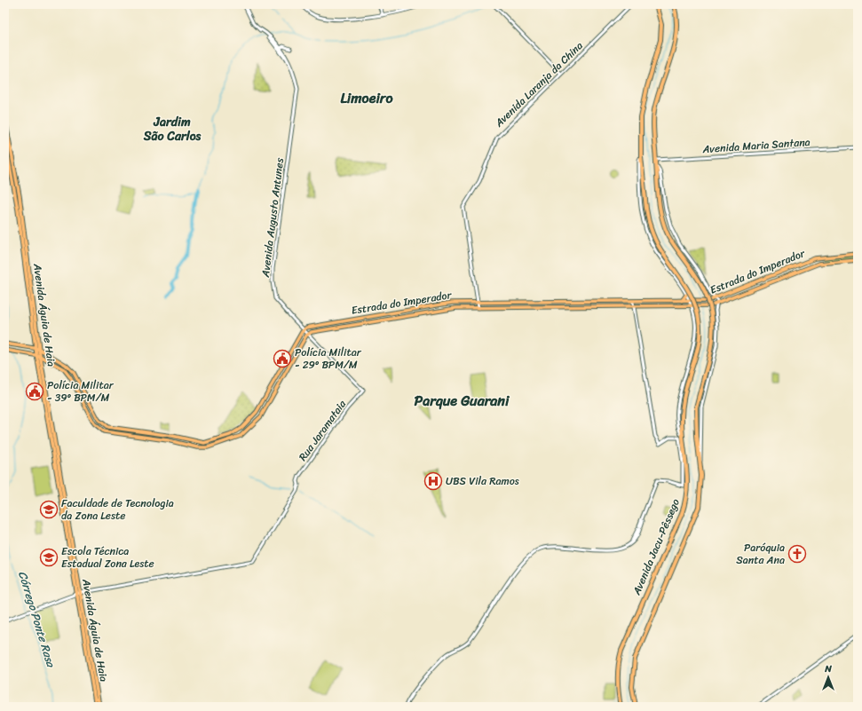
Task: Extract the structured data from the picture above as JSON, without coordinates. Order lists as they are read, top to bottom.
{
  "streets": {
    "highway": ["Avenida Jacu-Pêssego"],
    "main road": ["Estrada do Imperador", "Avenida Águia de Haia"],
    "street": [
      "Avenida Laranja da China",
      "Avenida Maria Santana",
      "Avenida Augusto Antunes",
      "Rua Jaramataia"
    ]
  },
  "crossings": [
    ["Avenida Laranja da China", "Estrada do Imperador"],
    ["Avenida Augusto Antunes", "Estrada do Imperador"],
    ["Avenida Augusto Antunes", "Rua Jaramataia"],
    ["Avenida Águia de Haia", "Rua Jaramataia"]
  ],
  "districts": ["Limoeiro", "Jardim São Carlos", "Parque Guarani"],
  "water": ["Córrego Ponte Rasa"],
  "places": {
    "public building": ["Polícia Militar - 29º BPM/M", "Polícia Militar - 39º BPM/M"],
    "hospital": ["UBS Vila Ramos"],
    "school or university": ["Faculdade de Tecnologia da Zona Leste", "Escola Técnica Estadual Zona Leste"],
    "church": ["Paróquia Santa Ana"]
  },
  "north": "top"
}
